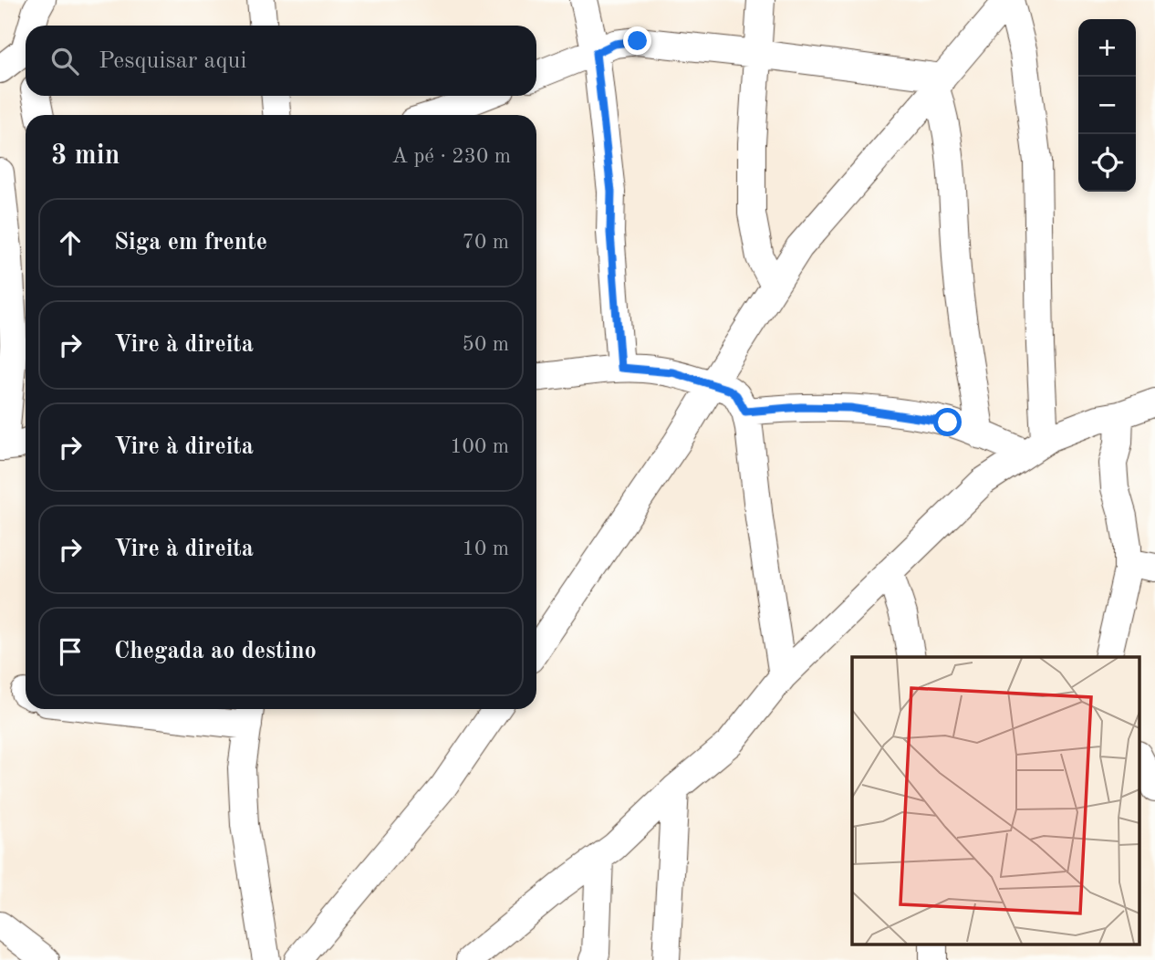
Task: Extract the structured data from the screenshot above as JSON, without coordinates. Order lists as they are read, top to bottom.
{
  "page": {
    "map_buttons": ["+", "−"],
    "search": "Pesquisar aqui",
    "heading": ["3 min", "A pé · 230 m"],
    "list": [
      ["Siga em frente", "70 m"],
      ["Vire à direita", "50 m"],
      ["Vire à direita", "100 m"],
      ["Vire à direita", "10 m"],
      "Chegada ao destino"
    ]
  }
}
